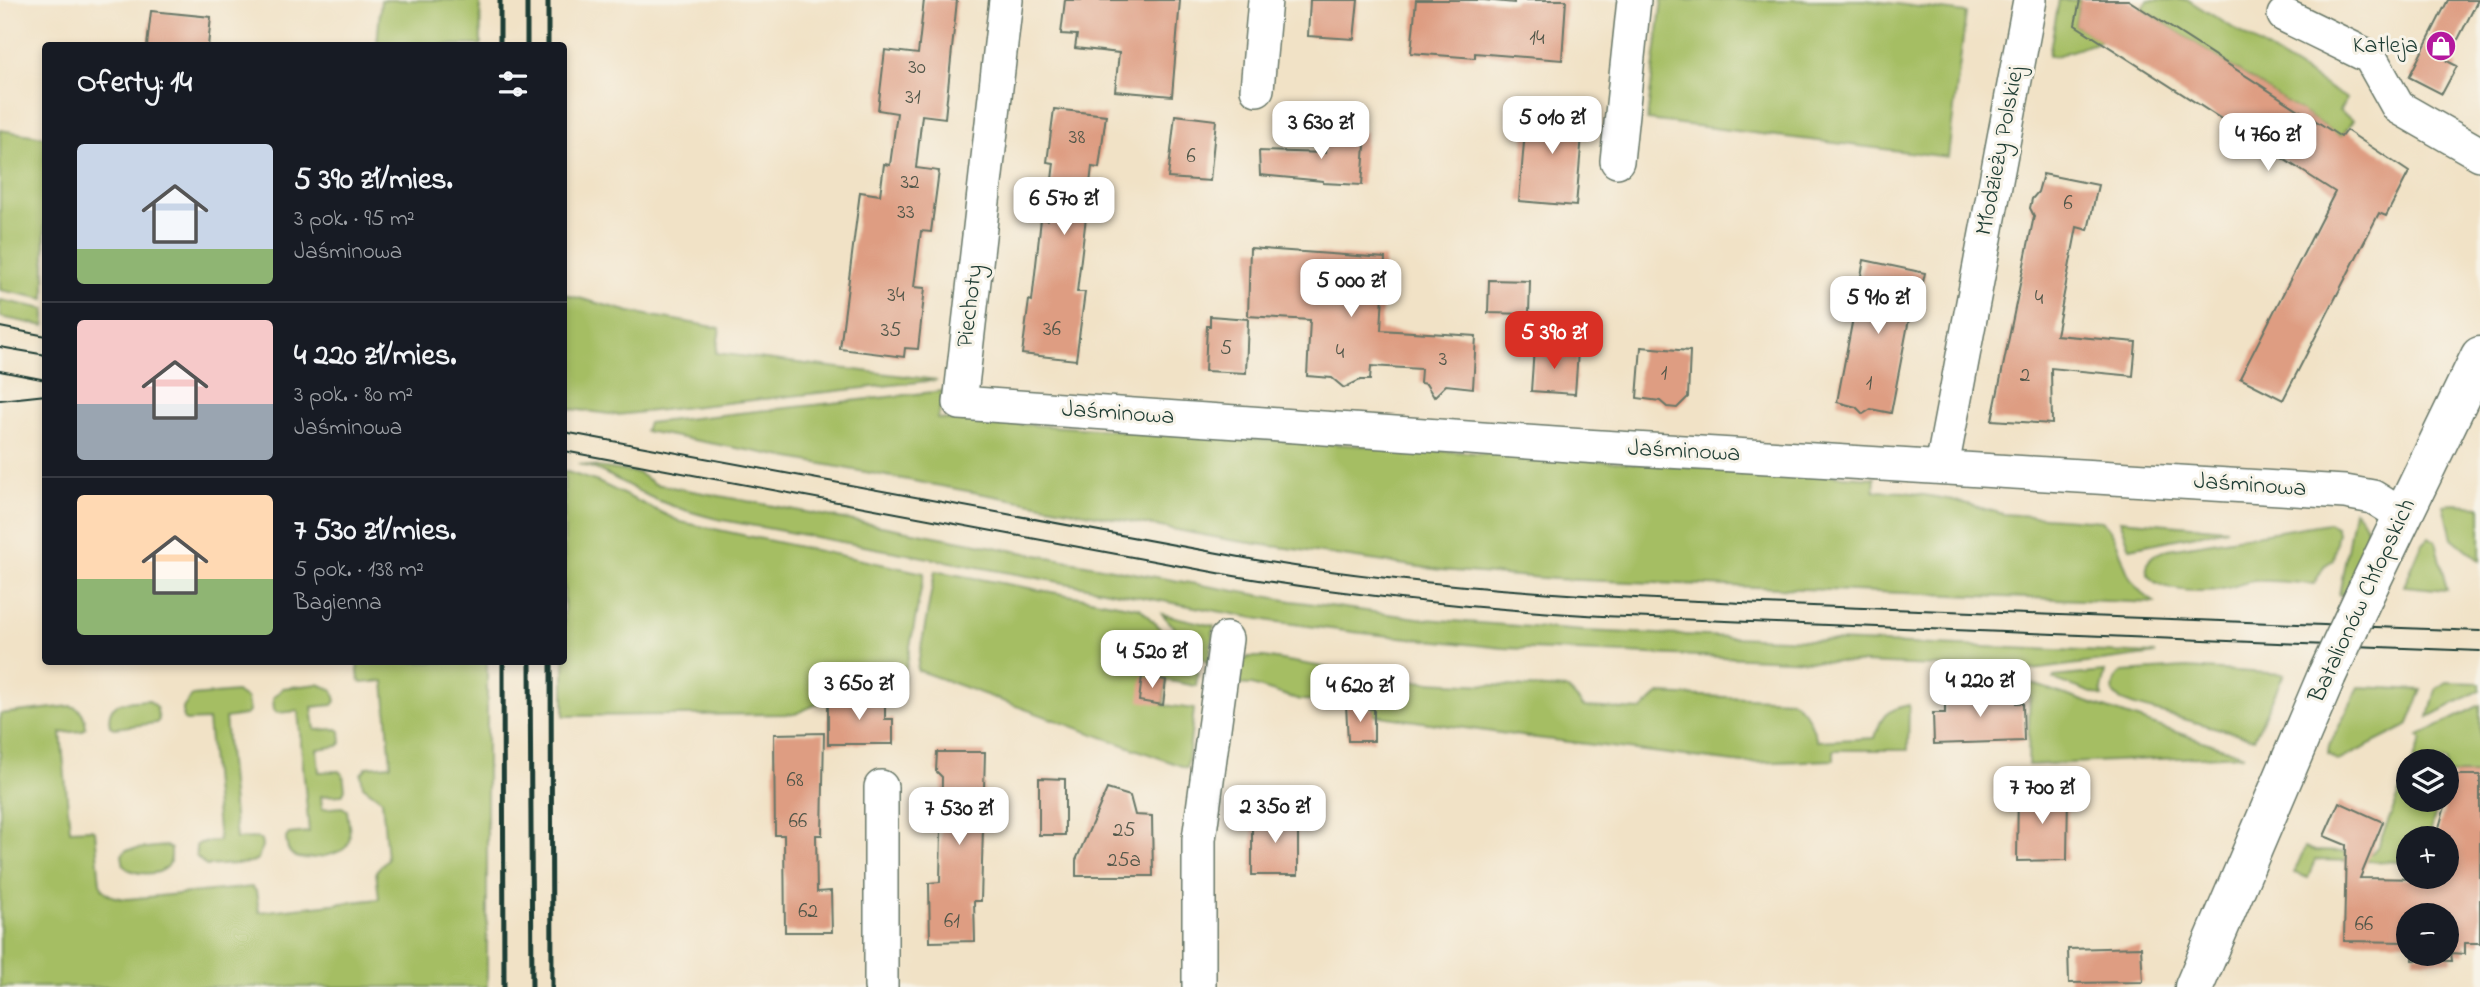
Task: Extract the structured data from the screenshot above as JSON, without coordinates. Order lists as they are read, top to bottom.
{
  "streets": {
    "street": [
      "Młodzieży Polskiej",
      "Piechoty",
      "Jaśminowa",
      "Batalionów Chłopskich"
    ]
  },
  "crossings": [
    ["Młodzieży Polskiej", "Jaśminowa"],
    ["Piechoty", "Jaśminowa"],
    ["Jaśminowa", "Batalionów Chłopskich"]
  ],
  "places": {
    "shop": ["Katleja"]
  },
  "house_numbers": [
    "14",
    "30",
    "31",
    "38",
    "6",
    "32",
    "6",
    "33",
    "34",
    "4",
    "36",
    "35",
    "5",
    "4",
    "3",
    "1",
    "2",
    "1",
    "68",
    "66",
    "25",
    "25a",
    "62",
    "61",
    "66"
  ],
  "page": {
    "heading": "Oferty: 14",
    "price": [
      "5 010 zł",
      "3 630 zł",
      "4 760 zł",
      "6 570 zł",
      "5 000 zł",
      "5 910 zł",
      "5 390 zł",
      "4 520 zł",
      "4 220 zł",
      "3 650 zł",
      "4 620 zł",
      "7 700 zł",
      "2 350 zł",
      "7 530 zł"
    ],
    "list": [
      {
        "name": "5 390 zł/mies.",
        "note": "3 pok. · 95 m² · Jaśminowa"
      },
      {
        "name": "4 220 zł/mies.",
        "note": "3 pok. · 80 m² · Jaśminowa"
      },
      {
        "name": "7 530 zł/mies.",
        "note": "5 pok. · 138 m² · Bagienna"
      }
    ],
    "map_buttons": ["+", "−"]
  }
}
